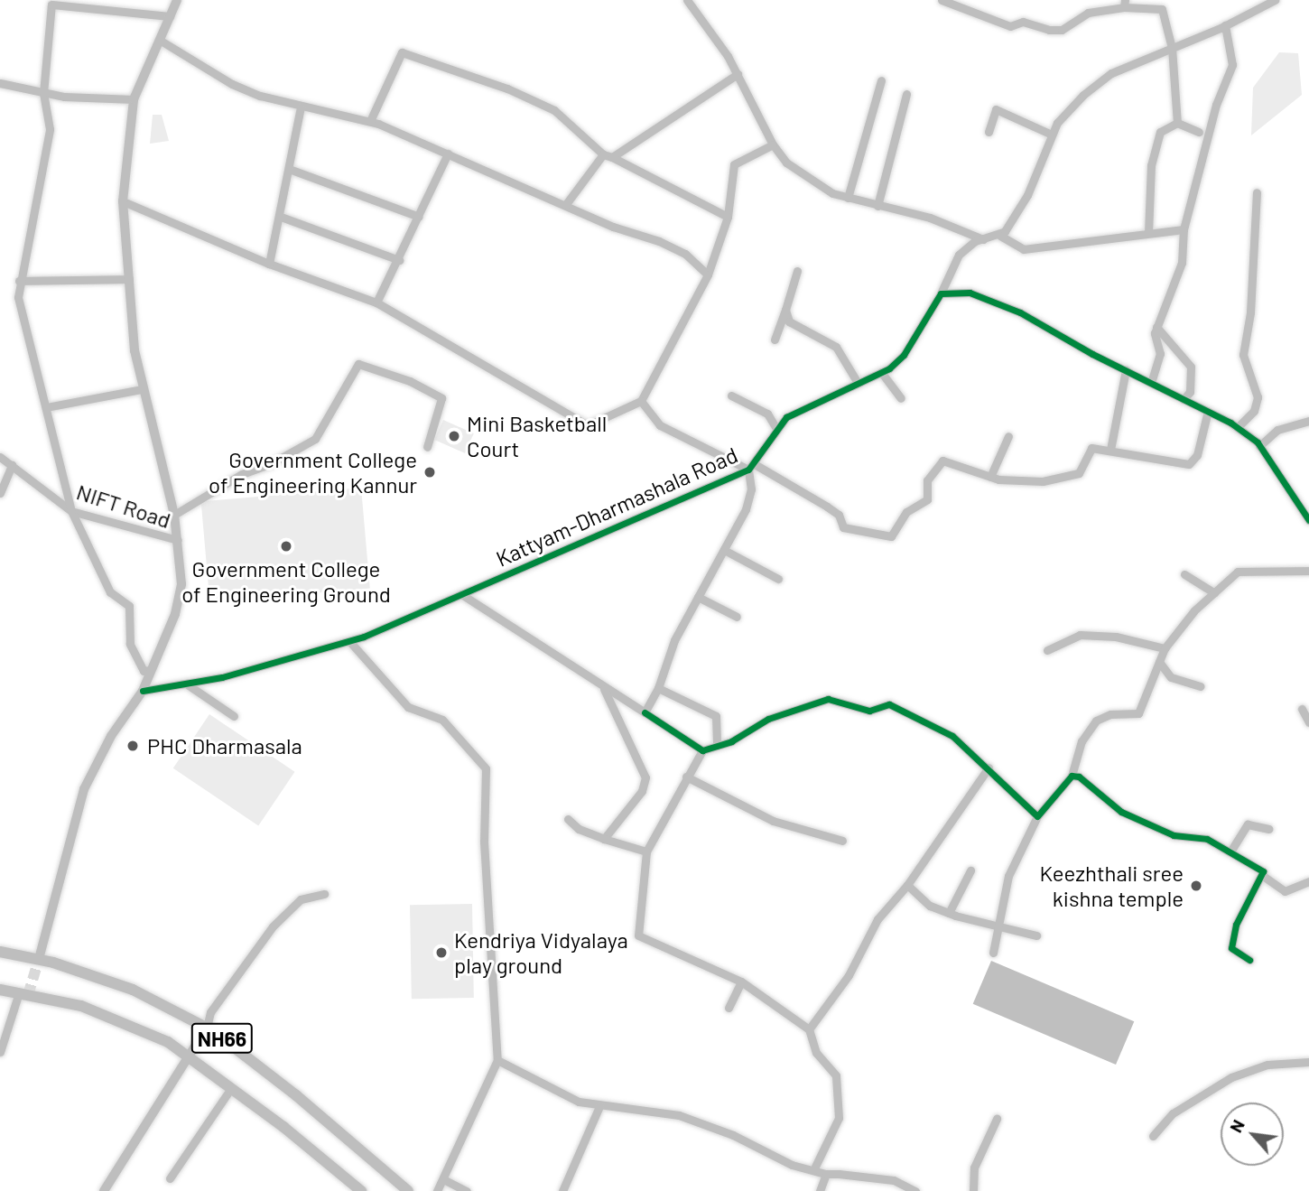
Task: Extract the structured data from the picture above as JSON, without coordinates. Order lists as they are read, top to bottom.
{
  "streets": {
    "highway": ["NH66"],
    "street": ["NIFT Road", "Kattyam-Dharmashala Road"]
  },
  "places": [
    "Mini Basketball Court",
    "Government College of Engineering Kannur",
    "Government College of Engineering Ground",
    "PHC Dharmasala",
    "Keezhthali sree kishna temple",
    "Kendriya Vidyalaya play ground"
  ],
  "north": "top left"
}
